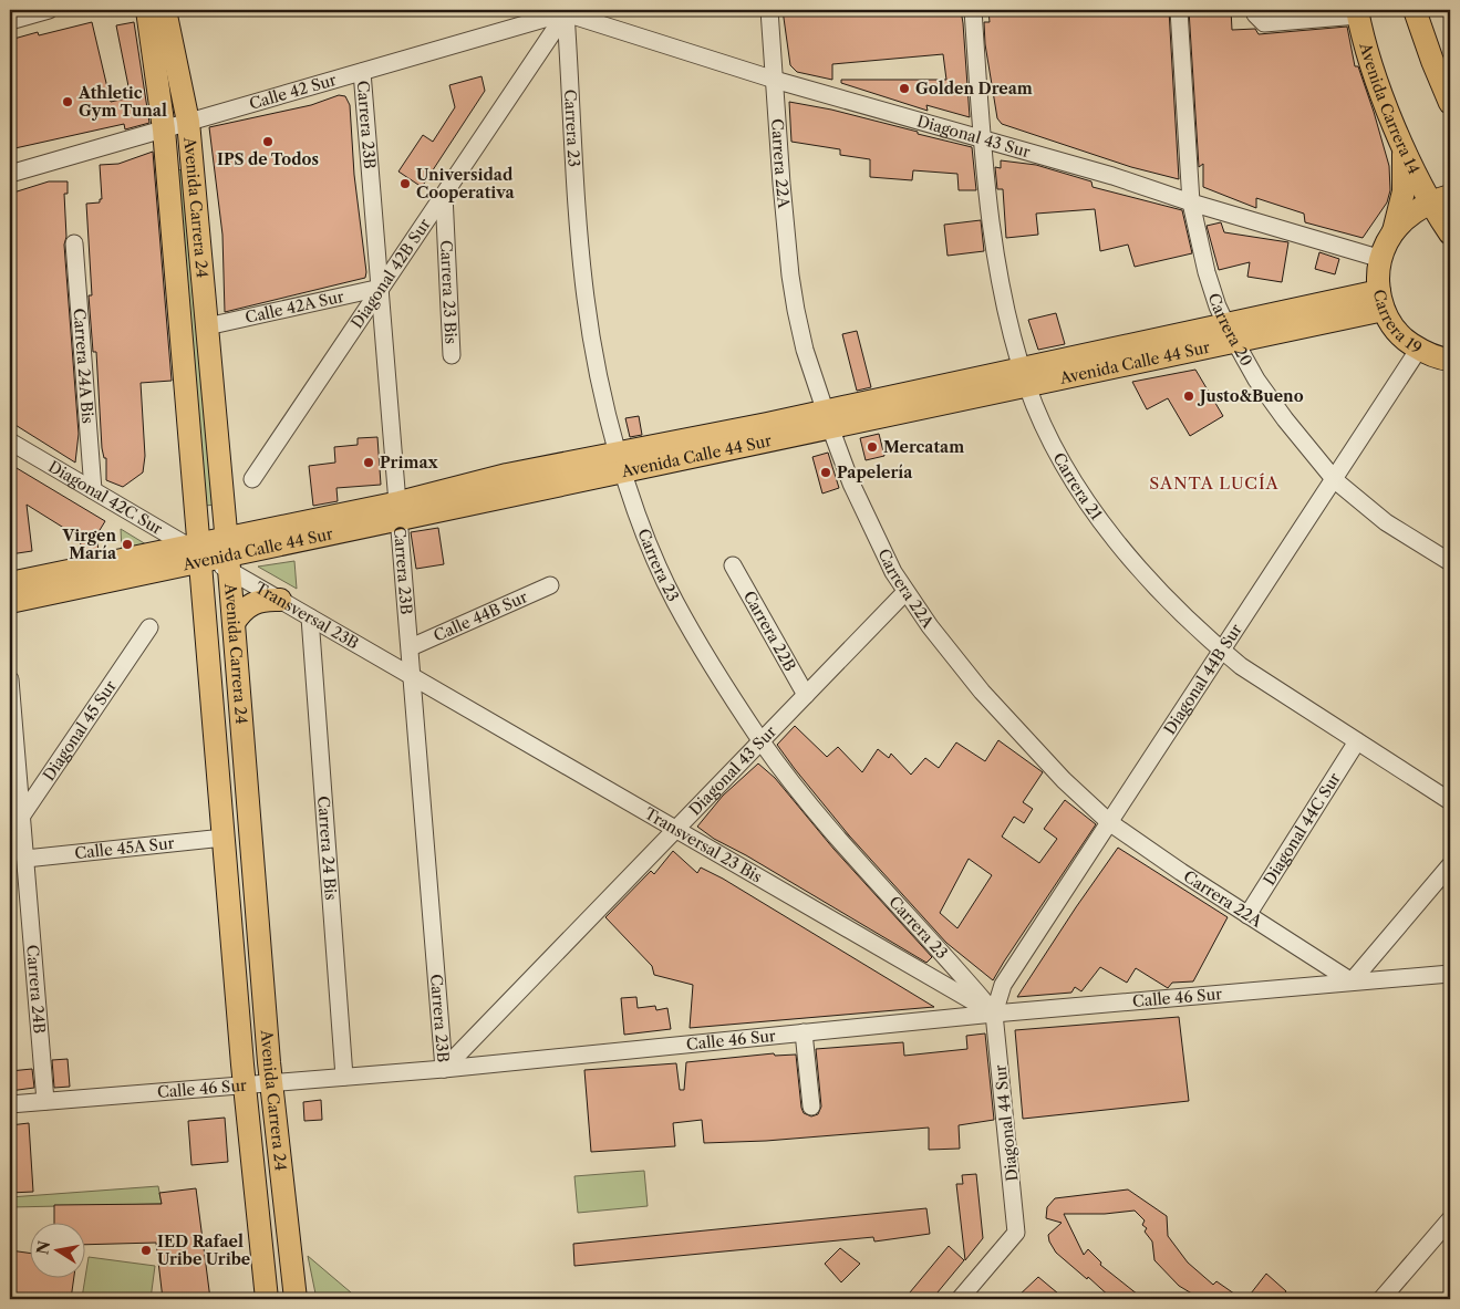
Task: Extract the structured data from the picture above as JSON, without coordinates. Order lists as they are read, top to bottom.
{
  "streets": {
    "main road": [
      "Avenida Carrera 14",
      "Avenida Carrera 24",
      "Carrera 19",
      "Avenida Calle 44 Sur"
    ],
    "street": [
      "Calle 42 Sur",
      "Carrera 23B",
      "Carrera 23",
      "Diagonal 43 Sur",
      "Carrera 22A",
      "Diagonal 42B Sur",
      "Carrera 23 Bis",
      "Calle 42A Sur",
      "Carrera 20",
      "Carrera 24A Bis",
      "Carrera 21",
      "Diagonal 42C Sur",
      "Transversal 23B",
      "Calle 44B Sur",
      "Carrera 22B",
      "Diagonal 44B Sur",
      "Diagonal 45 Sur",
      "Diagonal 44C Sur",
      "Transversal 23 Bis",
      "Carrera 24 Bis",
      "Calle 45A Sur",
      "Carrera 24B",
      "Calle 46 Sur",
      "Diagonal 44 Sur"
    ]
  },
  "crossings": [
    ["Calle 42 Sur", "Carrera 23B"],
    ["Calle 42 Sur", "Carrera 23"],
    ["Calle 42 Sur", "Diagonal 43 Sur"],
    ["Calle 42 Sur", "Avenida Carrera 24"],
    ["Calle 42 Sur", "Diagonal 42B Sur"],
    ["Avenida Carrera 14", "Carrera 19"],
    ["Carrera 23B", "Diagonal 43 Sur"],
    ["Carrera 23B", "Diagonal 42B Sur"],
    ["Carrera 23B", "Calle 42A Sur"],
    ["Carrera 23B", "Avenida Calle 44 Sur"],
    ["Carrera 23B", "Transversal 23B"],
    ["Carrera 23B", "Calle 44B Sur"],
    ["Carrera 23B", "Transversal 23 Bis"],
    ["Carrera 23B", "Calle 46 Sur"],
    ["Carrera 23", "Diagonal 43 Sur"],
    ["Carrera 23", "Diagonal 42B Sur"],
    ["Carrera 23", "Avenida Calle 44 Sur"],
    ["Carrera 23", "Diagonal 44B Sur"],
    ["Carrera 23", "Transversal 23 Bis"],
    ["Carrera 23", "Calle 46 Sur"],
    ["Carrera 23", "Diagonal 44 Sur"],
    ["Diagonal 43 Sur", "Carrera 22A"],
    ["Diagonal 43 Sur", "Diagonal 42B Sur"],
    ["Diagonal 43 Sur", "Carrera 19"],
    ["Diagonal 43 Sur", "Carrera 20"],
    ["Diagonal 43 Sur", "Carrera 21"],
    ["Diagonal 43 Sur", "Carrera 22B"],
    ["Diagonal 43 Sur", "Transversal 23 Bis"],
    ["Diagonal 43 Sur", "Calle 46 Sur"],
    ["Carrera 22A", "Avenida Calle 44 Sur"],
    ["Carrera 22A", "Diagonal 44B Sur"],
    ["Carrera 22A", "Diagonal 44C Sur"],
    ["Carrera 22A", "Calle 46 Sur"],
    ["Avenida Carrera 24", "Calle 42A Sur"],
    ["Avenida Carrera 24", "Avenida Calle 44 Sur"],
    ["Avenida Carrera 24", "Diagonal 42C Sur"],
    ["Avenida Carrera 24", "Transversal 23B"],
    ["Avenida Carrera 24", "Calle 45A Sur"],
    ["Avenida Carrera 24", "Calle 46 Sur"],
    ["Diagonal 42B Sur", "Carrera 23 Bis"],
    ["Diagonal 42B Sur", "Calle 42A Sur"],
    ["Carrera 19", "Avenida Calle 44 Sur"],
    ["Carrera 19", "Diagonal 44B Sur"],
    ["Carrera 20", "Avenida Calle 44 Sur"],
    ["Carrera 20", "Diagonal 44B Sur"],
    ["Avenida Calle 44 Sur", "Carrera 21"],
    ["Avenida Calle 44 Sur", "Diagonal 42C Sur"],
    ["Avenida Calle 44 Sur", "Transversal 23B"],
    ["Carrera 24A Bis", "Diagonal 42C Sur"],
    ["Carrera 21", "Diagonal 44B Sur"],
    ["Carrera 21", "Diagonal 44C Sur"],
    ["Diagonal 42C Sur", "Transversal 23B"],
    ["Transversal 23B", "Transversal 23 Bis"],
    ["Transversal 23B", "Carrera 24 Bis"],
    ["Diagonal 44B Sur", "Transversal 23 Bis"],
    ["Diagonal 44B Sur", "Calle 46 Sur"],
    ["Diagonal 44B Sur", "Diagonal 44 Sur"],
    ["Diagonal 45 Sur", "Carrera 24B"],
    ["Transversal 23 Bis", "Calle 46 Sur"],
    ["Transversal 23 Bis", "Diagonal 44 Sur"],
    ["Carrera 24 Bis", "Calle 46 Sur"],
    ["Calle 45A Sur", "Carrera 24B"],
    ["Carrera 24B", "Calle 46 Sur"],
    ["Calle 46 Sur", "Diagonal 44 Sur"]
  ],
  "districts": ["SANTA LUCÍA"],
  "places": [
    "Golden Dream",
    "Athletic Gym Tunal",
    "IPS de Todos",
    "Universidad Cooperativa",
    "Justo&Bueno",
    "Mercatam",
    "Primax",
    "Papelería",
    "Virgen María",
    "IED Rafael Uribe Uribe"
  ],
  "north": "left"
}
